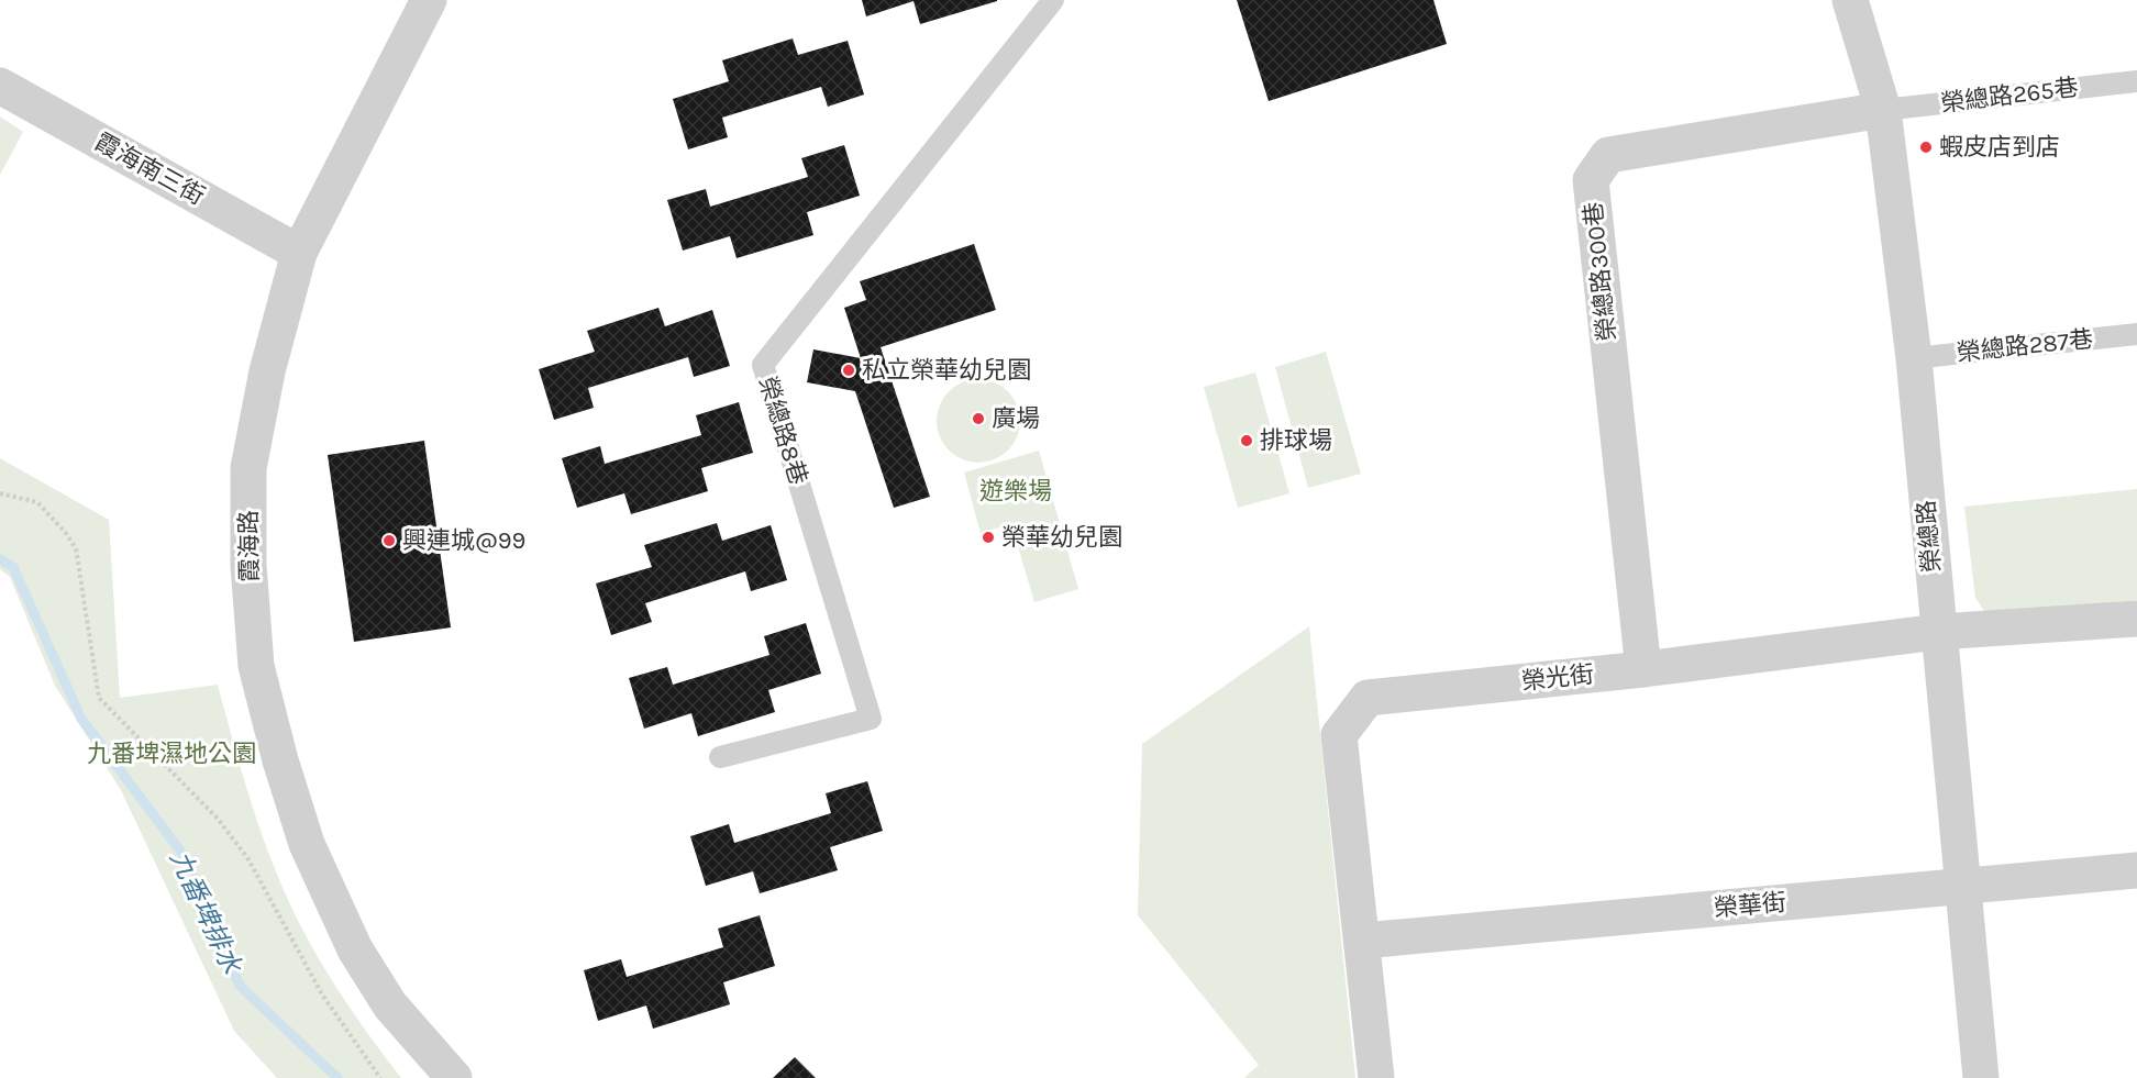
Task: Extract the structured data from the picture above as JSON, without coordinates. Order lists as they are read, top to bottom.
{
  "streets": {
    "street": [
      "霞海南三街",
      "榮總路300巷",
      "榮總路",
      "霞海路",
      "榮光街",
      "榮華街"
    ],
    "lane": ["榮總路265巷", "榮總路287巷", "榮總路8巷"]
  },
  "crossings": [
    ["榮總路265巷", "榮總路300巷"],
    ["榮總路265巷", "榮總路"],
    ["霞海南三街", "霞海路"],
    ["榮總路300巷", "榮總路"],
    ["榮總路300巷", "榮光街"],
    ["榮總路287巷", "榮總路"],
    ["榮總路", "榮光街"],
    ["榮總路", "榮華街"],
    ["榮光街", "榮華街"]
  ],
  "water": ["九番埤排水"],
  "parks": ["遊樂場", "九番埤濕地公園"],
  "places": [
    "蝦皮店到店",
    "私立榮華幼兒園",
    "廣場",
    "排球場",
    "榮華幼兒園",
    "興連城@99"
  ]
}
